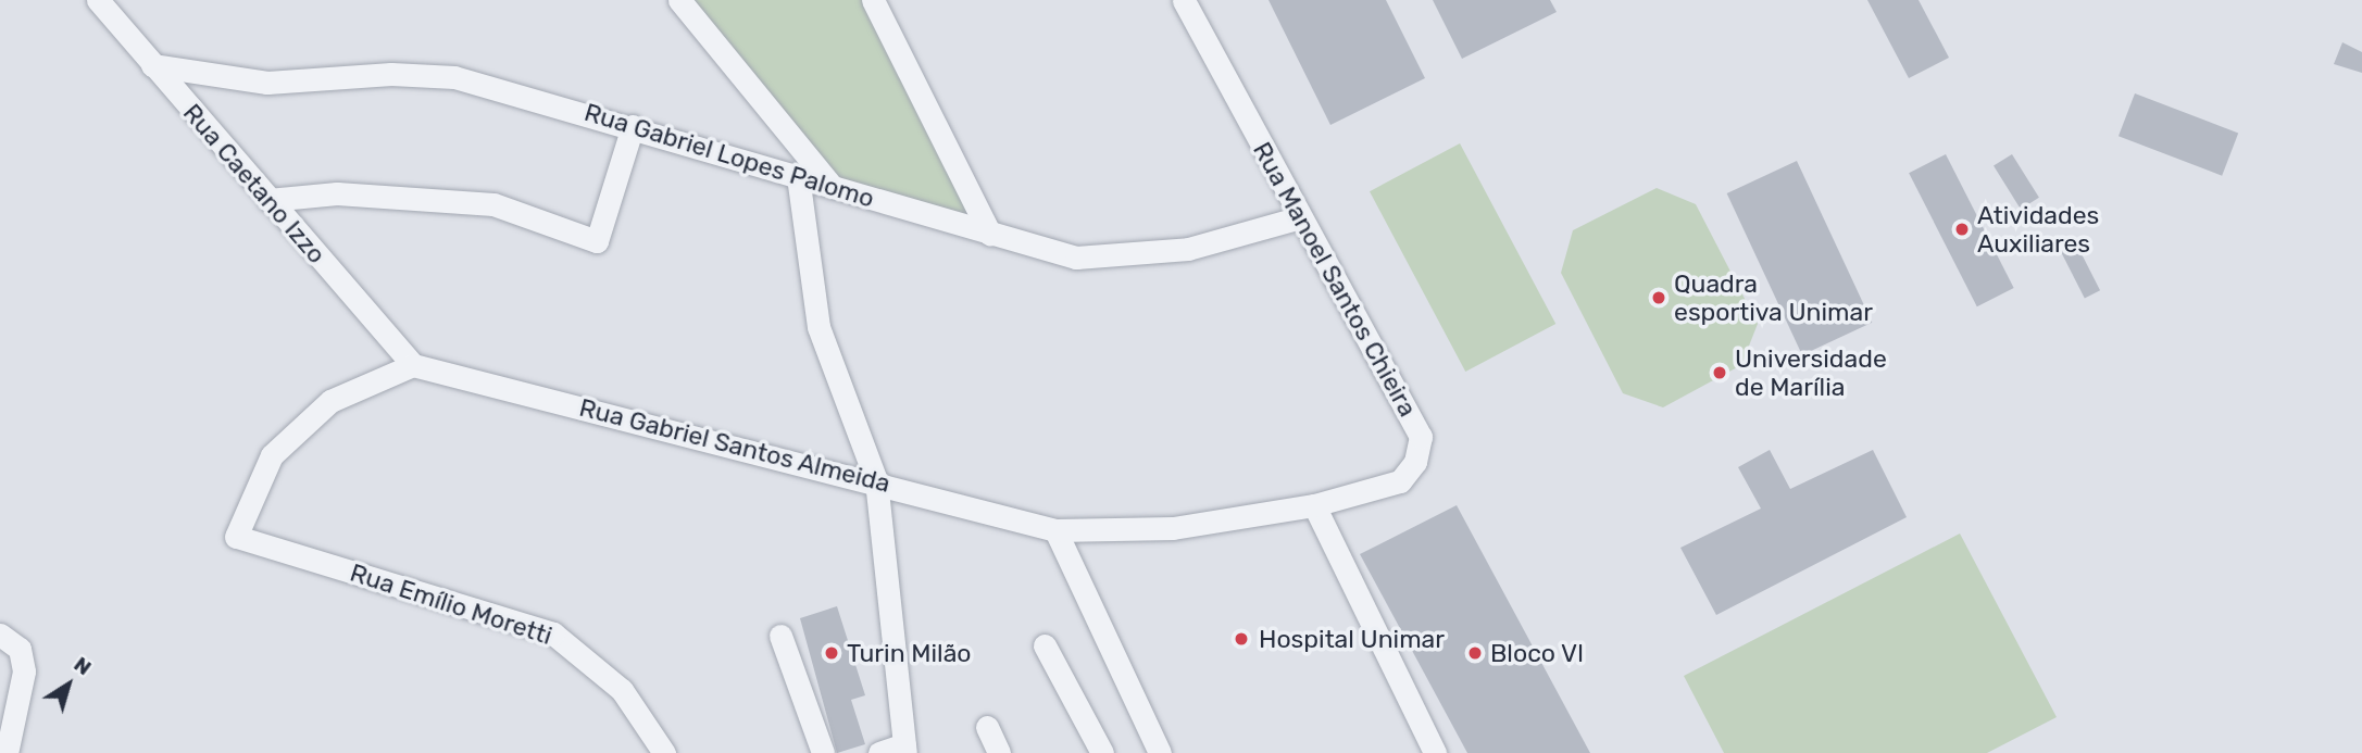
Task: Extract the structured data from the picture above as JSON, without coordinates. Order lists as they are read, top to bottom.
{
  "streets": {
    "street": [
      "Rua Gabriel Lopes Palomo",
      "Rua Caetano Izzo",
      "Rua Manoel Santos Chieira",
      "Rua Gabriel Santos Almeida",
      "Rua Emílio Moretti"
    ]
  },
  "crossings": [
    ["Rua Gabriel Lopes Palomo", "Rua Caetano Izzo"],
    ["Rua Gabriel Lopes Palomo", "Rua Manoel Santos Chieira"],
    ["Rua Caetano Izzo", "Rua Gabriel Santos Almeida"],
    ["Rua Caetano Izzo", "Rua Emílio Moretti"],
    ["Rua Manoel Santos Chieira", "Rua Gabriel Santos Almeida"],
    ["Rua Gabriel Santos Almeida", "Rua Emílio Moretti"]
  ],
  "places": [
    "Atividades Auxiliares",
    "Quadra esportiva Unimar",
    "Universidade de Marília",
    "Hospital Unimar",
    "Turin Milão",
    "Bloco Vl"
  ],
  "north": "top right"
}
